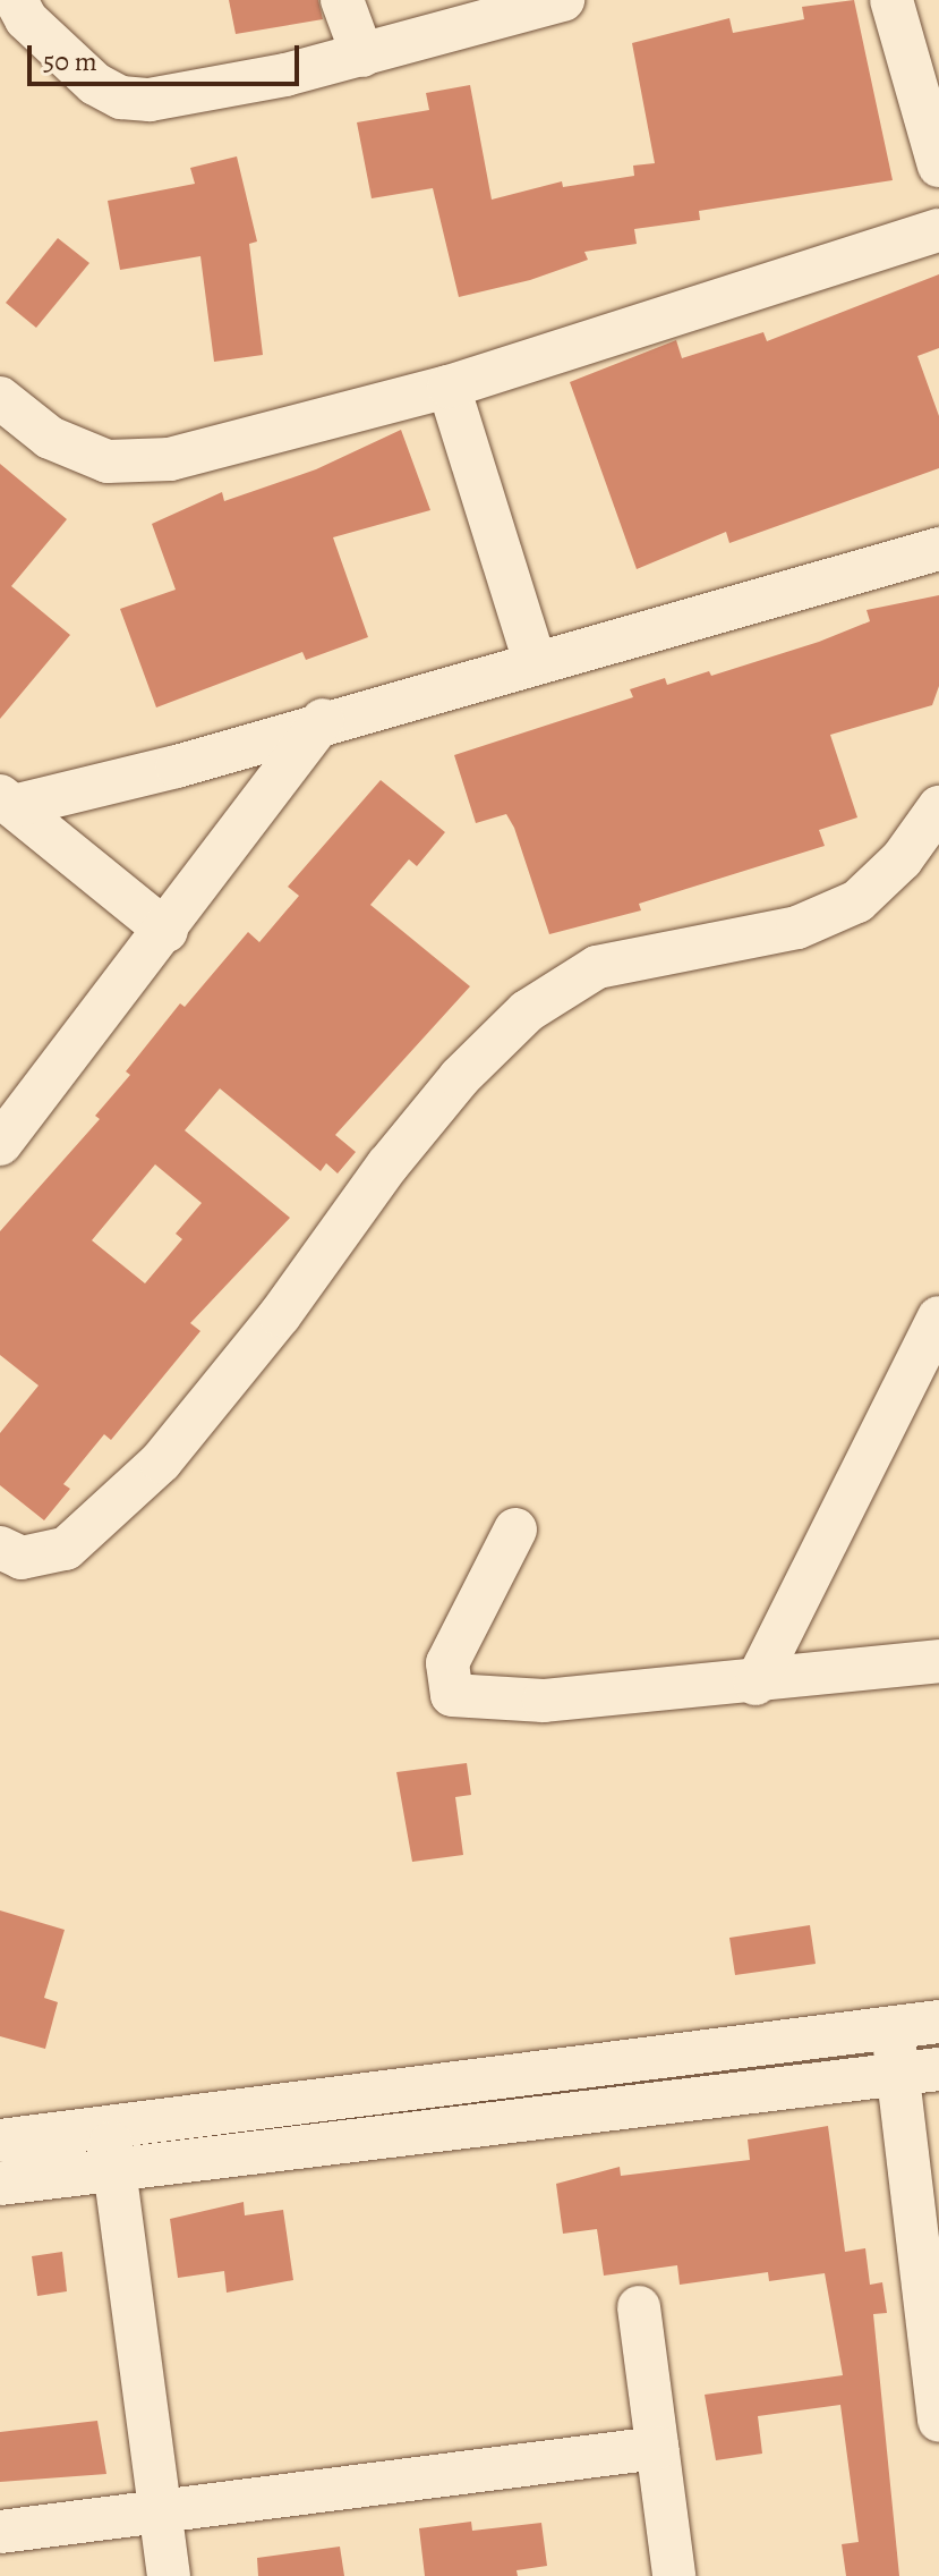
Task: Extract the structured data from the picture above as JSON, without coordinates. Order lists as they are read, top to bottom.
{
  "scale_bar": "50 m"
}
